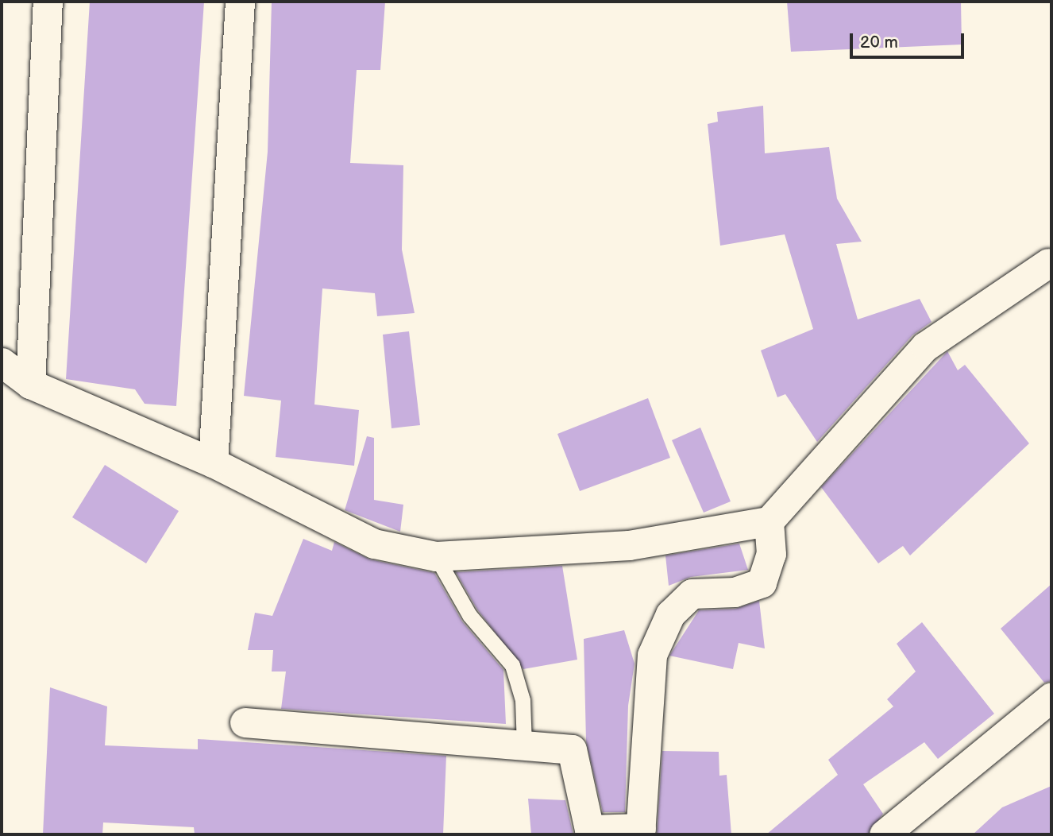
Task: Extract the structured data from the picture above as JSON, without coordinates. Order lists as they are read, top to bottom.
{
  "scale_bar": "20 m"
}
